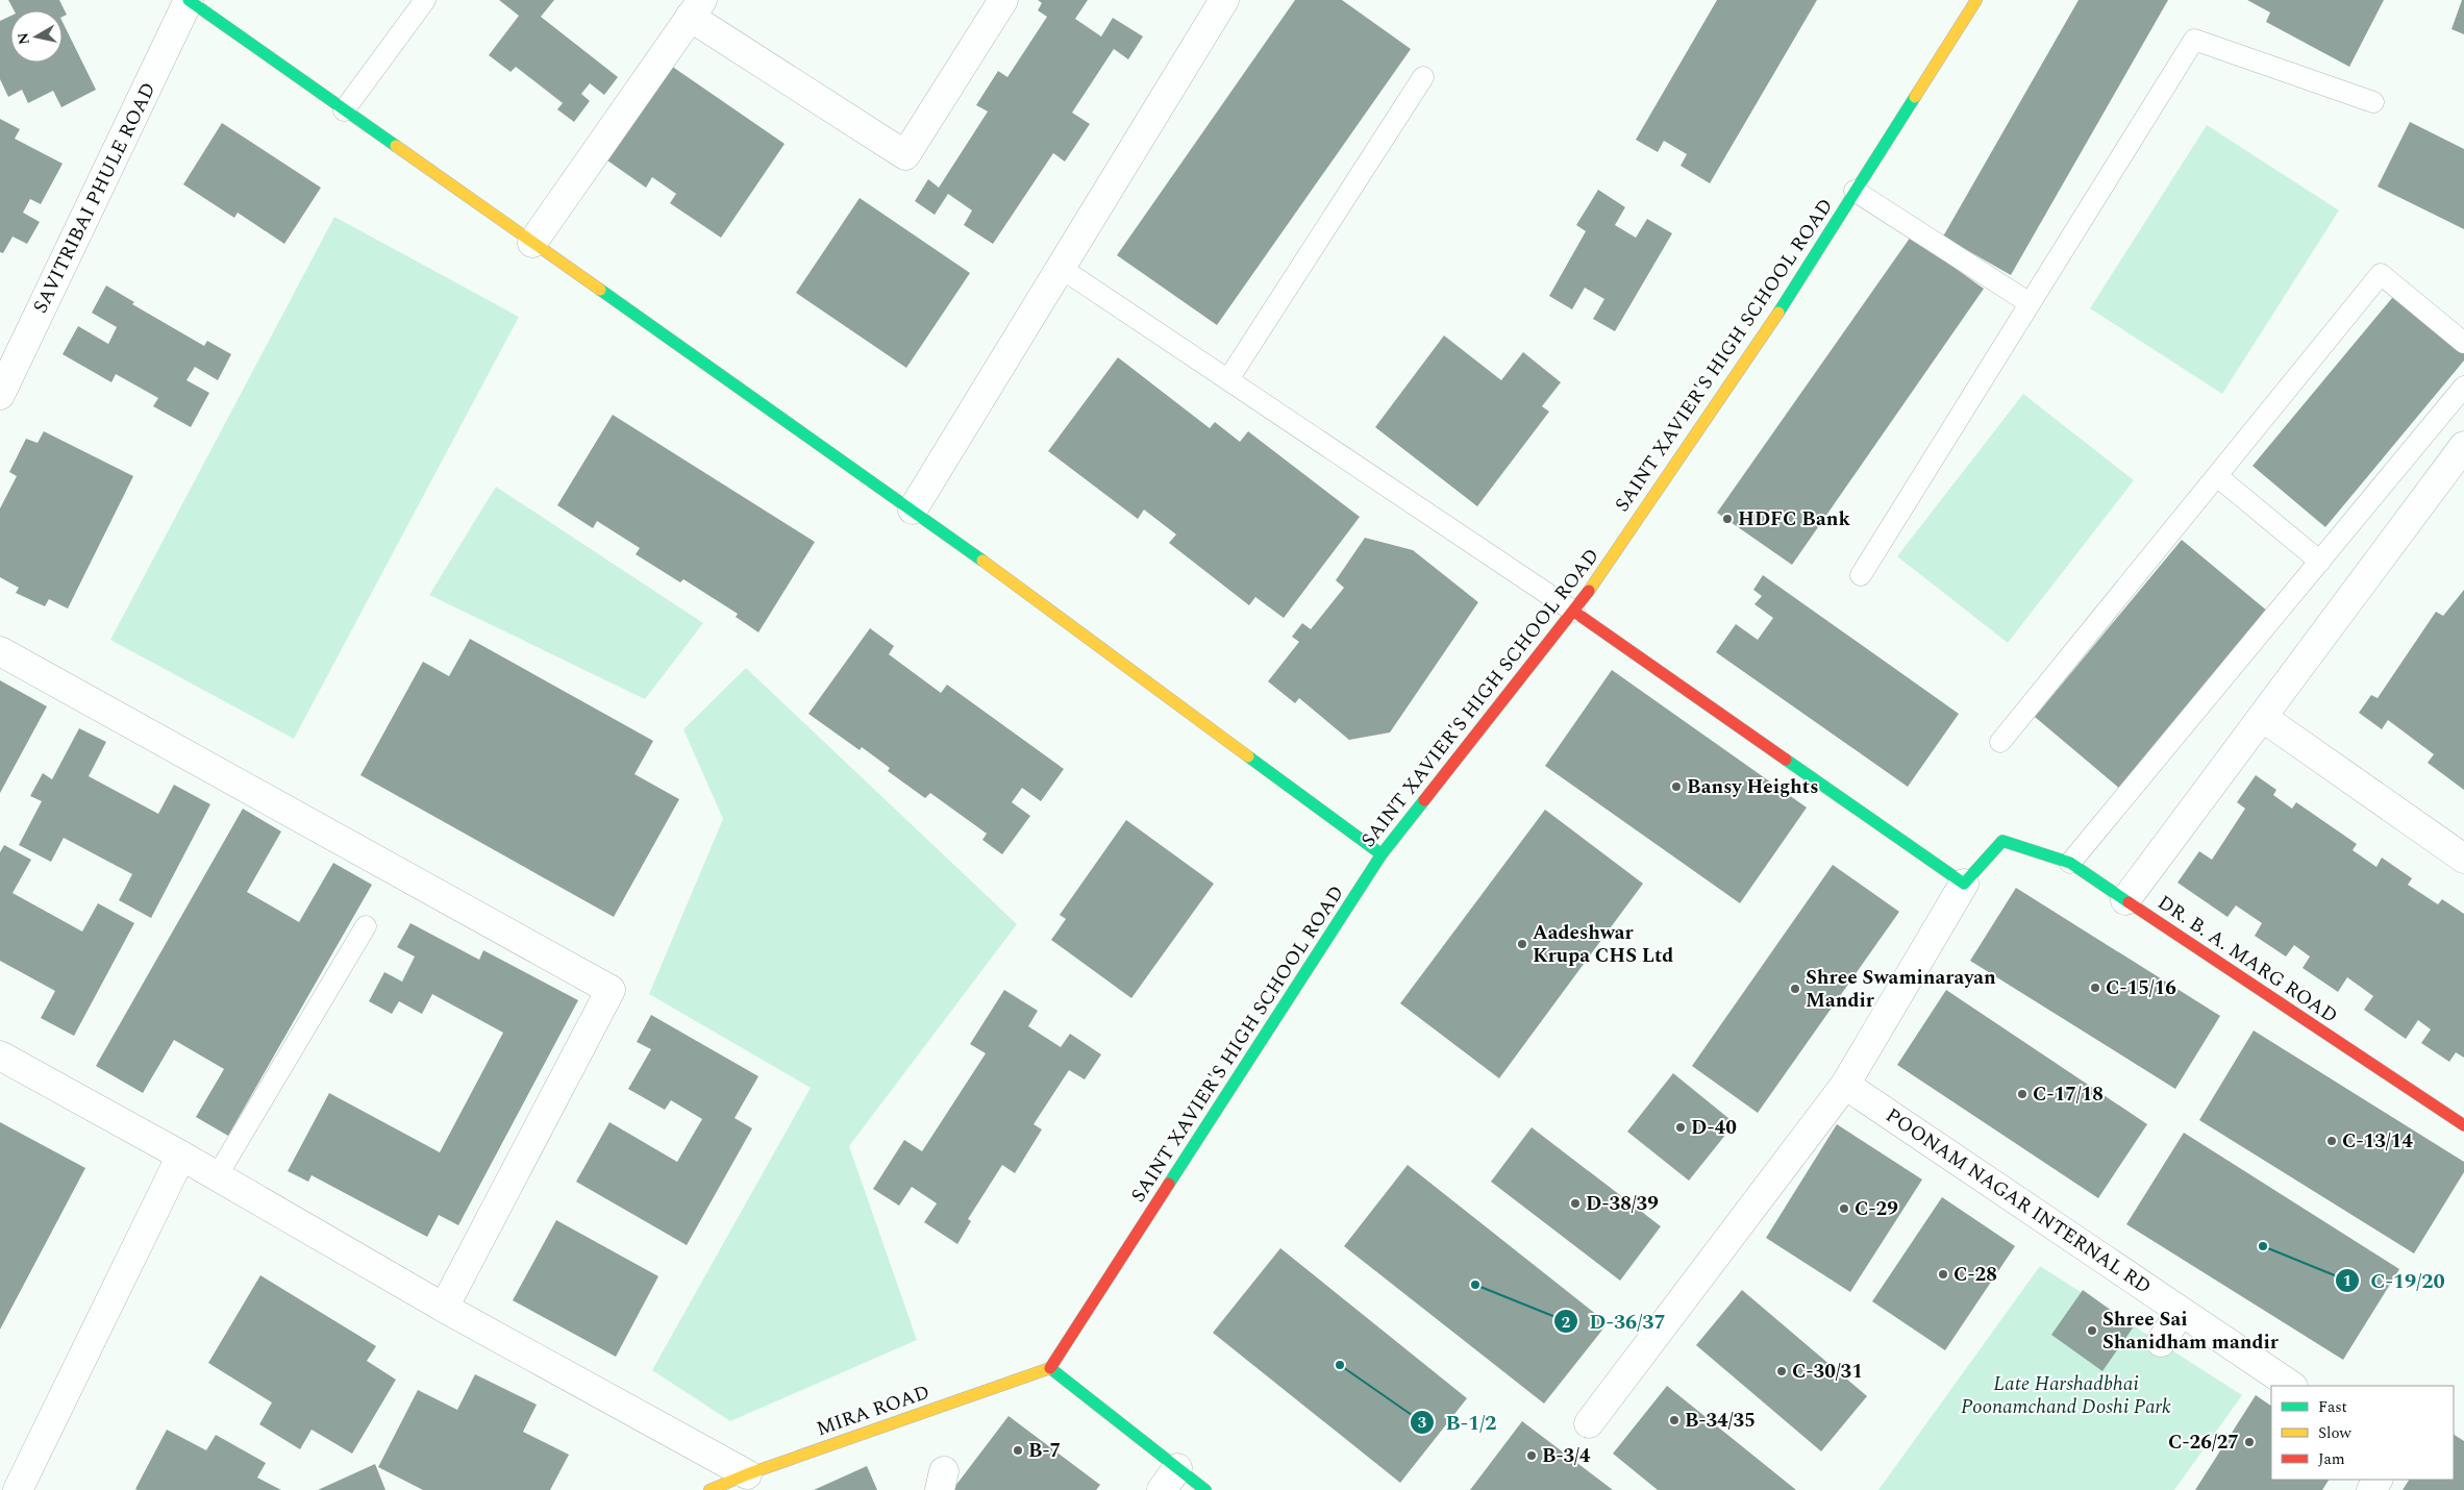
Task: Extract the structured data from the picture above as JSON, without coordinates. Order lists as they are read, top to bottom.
{
  "streets": {
    "street": [
      "SAVITRIBAI PHULE ROAD",
      "SAINT XAVIER'S HIGH SCHOOL ROAD",
      "DR. B. A. MARG ROAD",
      "POONAM NAGAR INTERNAL RD",
      "MIRA ROAD"
    ]
  },
  "crossings": [
    ["SAINT XAVIER'S HIGH SCHOOL ROAD", "MIRA ROAD"]
  ],
  "parks": ["Late Harshadbhai Poonamchand Doshi Park"],
  "places": [
    "HDFC Bank",
    "Bansy Heights",
    "Aadeshwar Krupa CHS Ltd",
    "C-15/16",
    "Shree Swaminarayan Mandir",
    "C-17/18",
    "D-40",
    "C-13/14",
    "D-38/39",
    "C-29",
    "C-19/20",
    "C-28",
    "D-36/37",
    "Shree Sai Shanidham mandir",
    "B-1/2",
    "C-30/31",
    "B-34/35",
    "C-26/27",
    "B-7",
    "B-3/4"
  ],
  "legend": ["Fast", "Slow", "Jam"],
  "north": "left"
}
